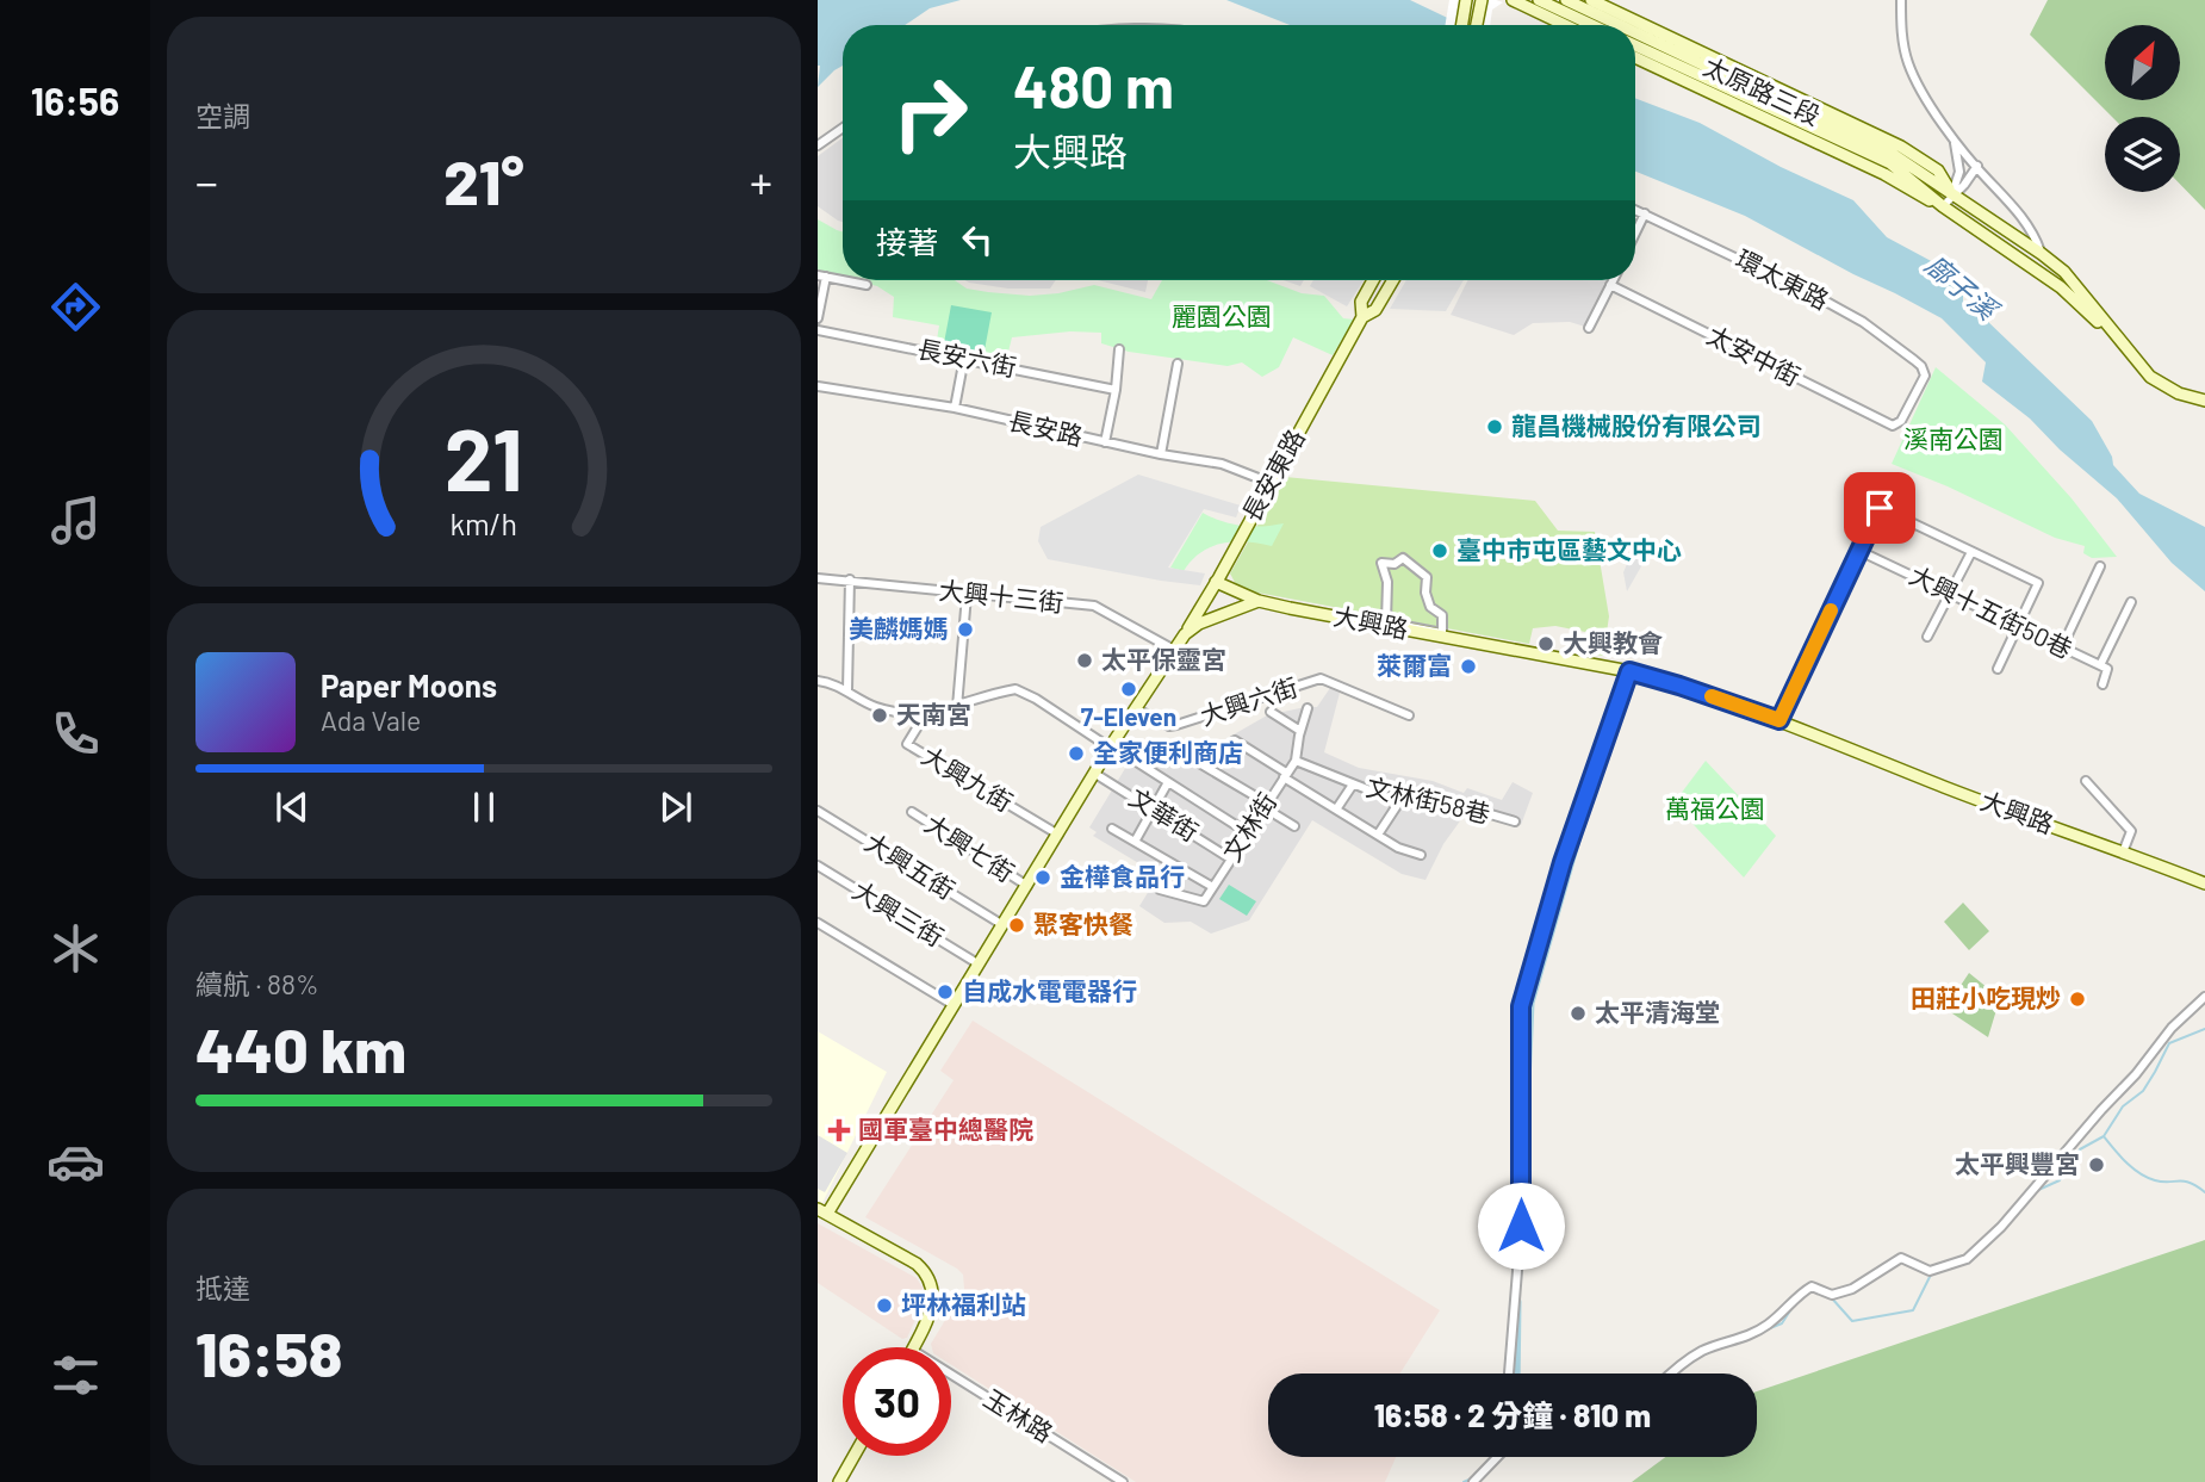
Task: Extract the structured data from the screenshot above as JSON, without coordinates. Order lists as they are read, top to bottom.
{
  "streets": {
    "main road": ["太原路三段", "長安東路", "大興路"],
    "street": [
      "環太東路",
      "太安中街",
      "長安六街",
      "長安路",
      "大興十三街",
      "大興十五街50巷",
      "大興六街",
      "大興九街",
      "文林街58巷",
      "文華街",
      "文林街",
      "大興七街",
      "大興五街",
      "大興三街",
      "玉林路"
    ]
  },
  "crossings": [
    ["環太東路", "太安中街"],
    ["長安路", "長安東路"],
    ["長安東路", "大興路"],
    ["文林街58巷", "文林街"],
    ["文華街", "文林街"]
  ],
  "water": ["廍子溪"],
  "parks": ["麗園公園", "溪南公園", "萬福公園"],
  "places": {
    "other": [
      "龍昌機械股份有限公司",
      "臺中市屯區藝文中心",
      "美麟媽媽",
      "大興教會",
      "太平保靈宮",
      "萊爾富",
      "7-Eleven",
      "天南宮",
      "全家便利商店",
      "金樺食品行",
      "聚客快餐",
      "自成水電電器行",
      "田莊小吃現炒",
      "太平清海堂",
      "太平興豐宮",
      "坪林福利站"
    ],
    "health": ["國軍臺中總醫院"]
  },
  "north": "top right",
  "page": {
    "tabs": "16:56",
    "tile": [
      "空調",
      ["續航 · 88%", "440 km"],
      ["抵達", "16:58"]
    ],
    "turn": ["480 m", "大興路"],
    "heat": ["−", "21°", "+"],
    "then": "接著",
    "song": ["Paper Moons", "Ada Vale"],
    "limit": "30",
    "trip": "16:58 · 2 分鐘 · 810 m",
    "gauge": ["21", "km/h"]
  }
}
